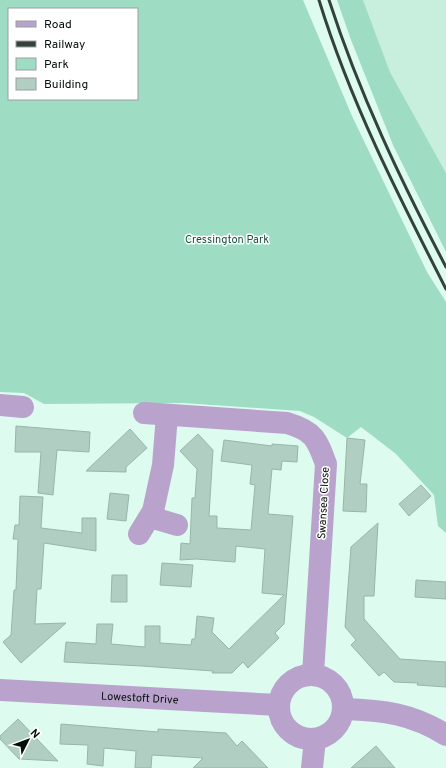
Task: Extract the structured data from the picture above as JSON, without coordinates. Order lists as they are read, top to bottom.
{
  "streets": {
    "street": ["Swansea Close", "Lowestoft Drive"]
  },
  "crossings": [
    ["Swansea Close", "Lowestoft Drive"]
  ],
  "parks": ["Cressington Park"],
  "legend": [
    "Road",
    "Railway",
    "Park",
    "Building"
  ],
  "north": "top right"
}
